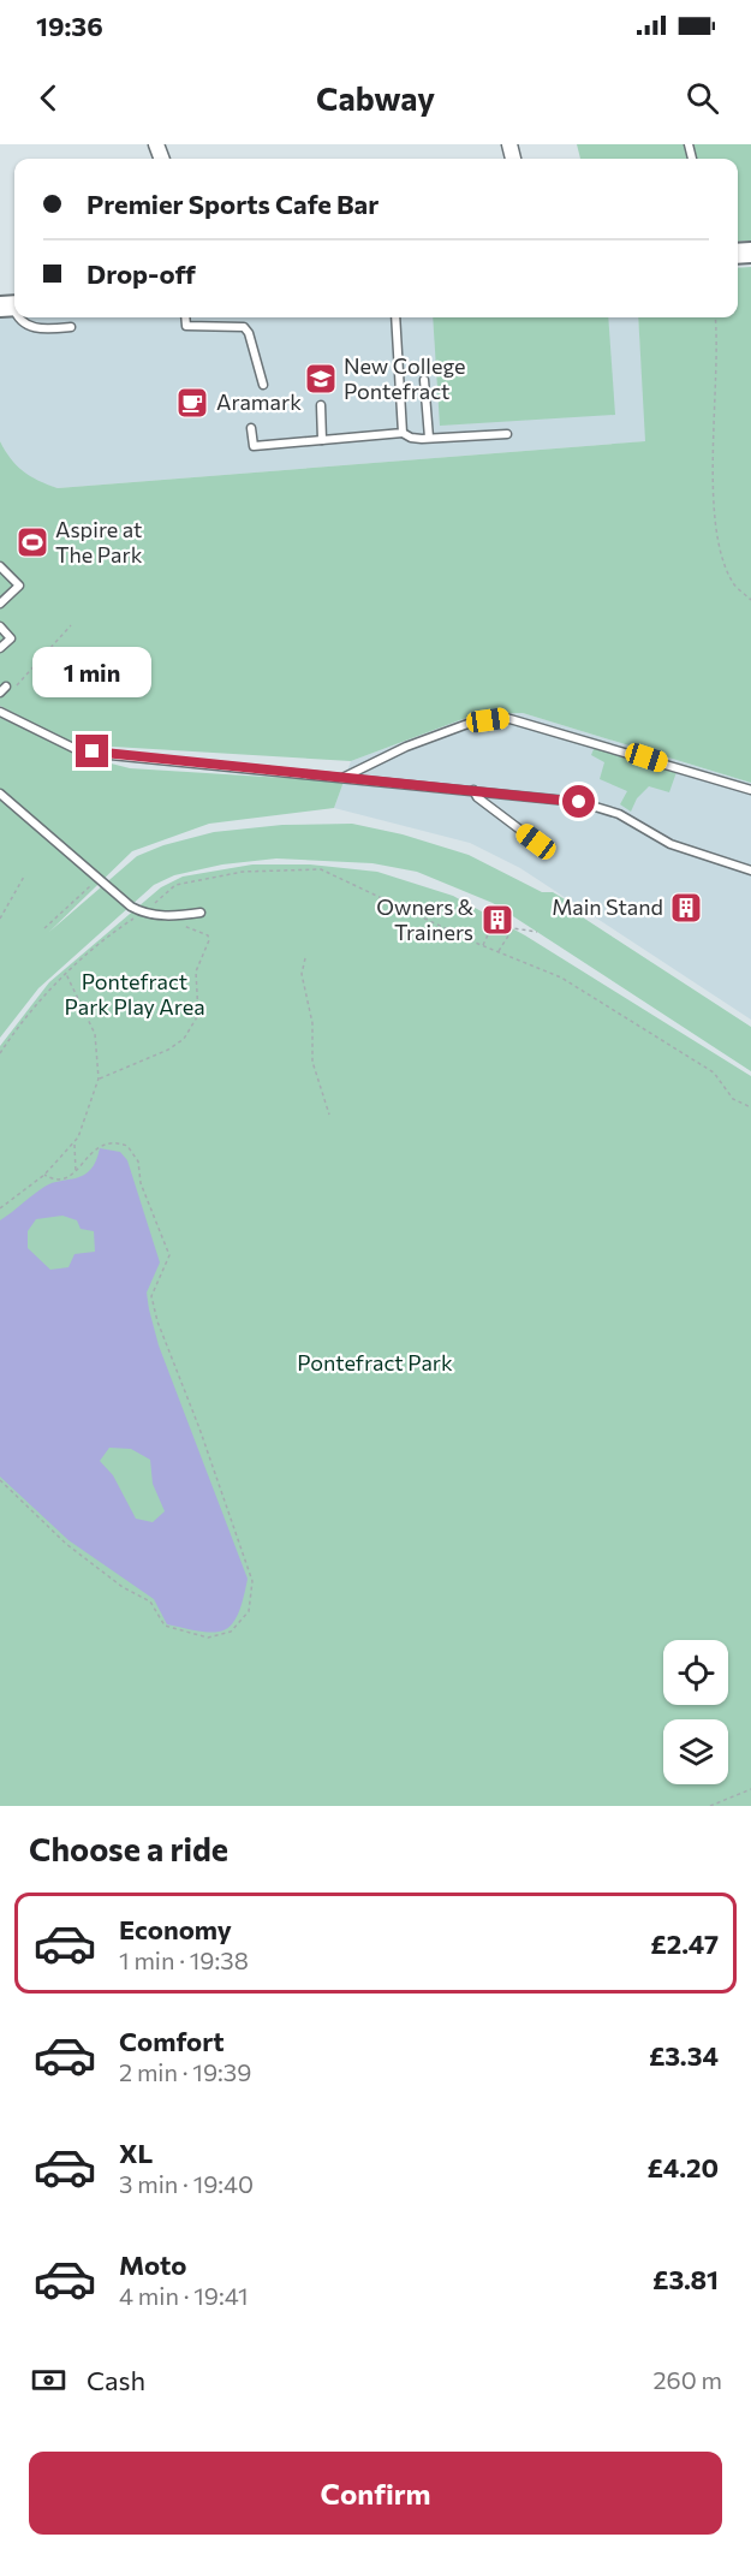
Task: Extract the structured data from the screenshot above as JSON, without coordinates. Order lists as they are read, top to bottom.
{
  "parks": ["Pontefract Park Play Area", "Pontefract Park"],
  "places": {
    "school or university": ["New College Pontefract"],
    "cafe": ["Aramark"],
    "sports": ["Aspire at The Park"],
    "building": ["Main Stand", "Owners & Trainers"]
  },
  "page": {
    "status": "19:36",
    "header": "Cabway",
    "banner": ["Premier Sports Cafe Bar", "Drop-off"],
    "bubble": "1 min",
    "heading": "Choose a ride",
    "list": [
      {
        "name": "Economy",
        "note": "1 min · 19:38",
        "value": "£2.47"
      },
      {
        "name": "Comfort",
        "note": "2 min · 19:39",
        "value": "£3.34"
      },
      {
        "name": "XL",
        "note": "3 min · 19:40",
        "value": "£4.20"
      },
      {
        "name": "Moto",
        "note": "4 min · 19:41",
        "value": "£3.81"
      }
    ],
    "pay": ["Cash", "260 m"],
    "buttons": "Confirm"
  }
}
